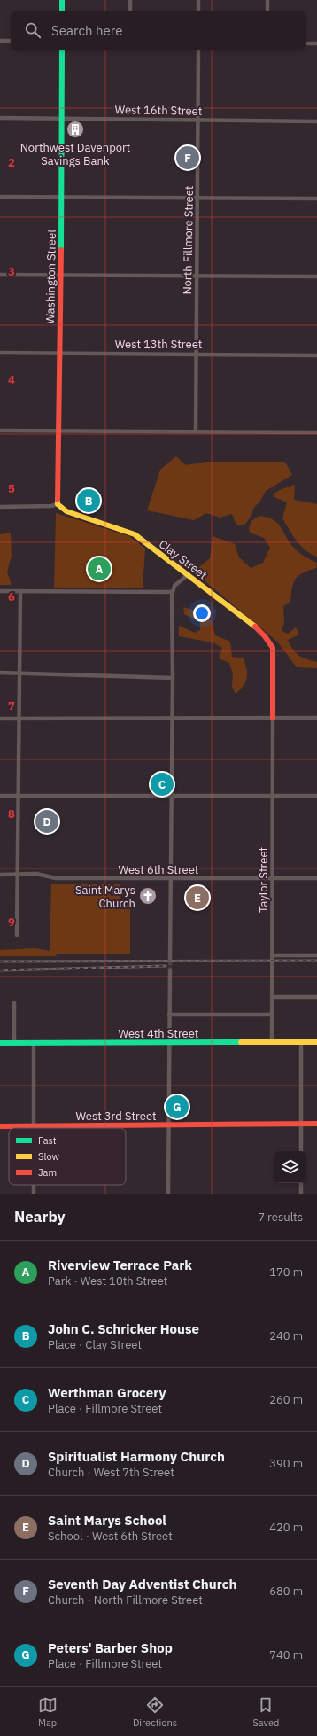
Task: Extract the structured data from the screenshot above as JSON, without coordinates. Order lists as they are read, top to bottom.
{
  "streets": {
    "street": [
      "West 16th Street",
      "North Fillmore Street",
      "Washington Street",
      "West 13th Street",
      "Clay Street",
      "West 6th Street",
      "Taylor Street",
      "West 4th Street",
      "West 3rd Street"
    ]
  },
  "crossings": [
    ["West 16th Street", "North Fillmore Street"],
    ["West 16th Street", "Washington Street"],
    ["North Fillmore Street", "West 13th Street"],
    ["Washington Street", "West 13th Street"],
    ["Washington Street", "Clay Street"],
    ["Clay Street", "Taylor Street"],
    ["West 6th Street", "Taylor Street"],
    ["Taylor Street", "West 4th Street"]
  ],
  "places": {
    "building": ["Northwest Davenport Savings Bank"],
    "church": ["Saint Marys Church"]
  },
  "legend": ["Fast", "Slow", "Jam"],
  "page": {
    "search": "Search here",
    "pins": [
      "F",
      "B",
      "A",
      "C",
      "D",
      "E",
      "G"
    ],
    "heading": ["Nearby", "7 results"],
    "list": [
      {
        "mark": "A",
        "name": "Riverview Terrace Park",
        "note": "Park · West 10th Street",
        "value": "170 m"
      },
      {
        "mark": "B",
        "name": "John C. Schricker House",
        "note": "Place · Clay Street",
        "value": "240 m"
      },
      {
        "mark": "C",
        "name": "Werthman Grocery",
        "note": "Place · Fillmore Street",
        "value": "260 m"
      },
      {
        "mark": "D",
        "name": "Spiritualist Harmony Church",
        "note": "Church · West 7th Street",
        "value": "390 m"
      },
      {
        "mark": "E",
        "name": "Saint Marys School",
        "note": "School · West 6th Street",
        "value": "420 m"
      },
      {
        "mark": "F",
        "name": "Seventh Day Adventist Church",
        "note": "Church · North Fillmore Street",
        "value": "680 m"
      },
      {
        "mark": "G",
        "name": "Peters' Barber Shop",
        "note": "Place · Fillmore Street",
        "value": "740 m"
      }
    ],
    "nav": ["Map", "Directions", "Saved"]
  },
  "grid": {
    "rows": [
      "2",
      "3",
      "4",
      "5",
      "6",
      "7",
      "8",
      "9"
    ]
  }
}
